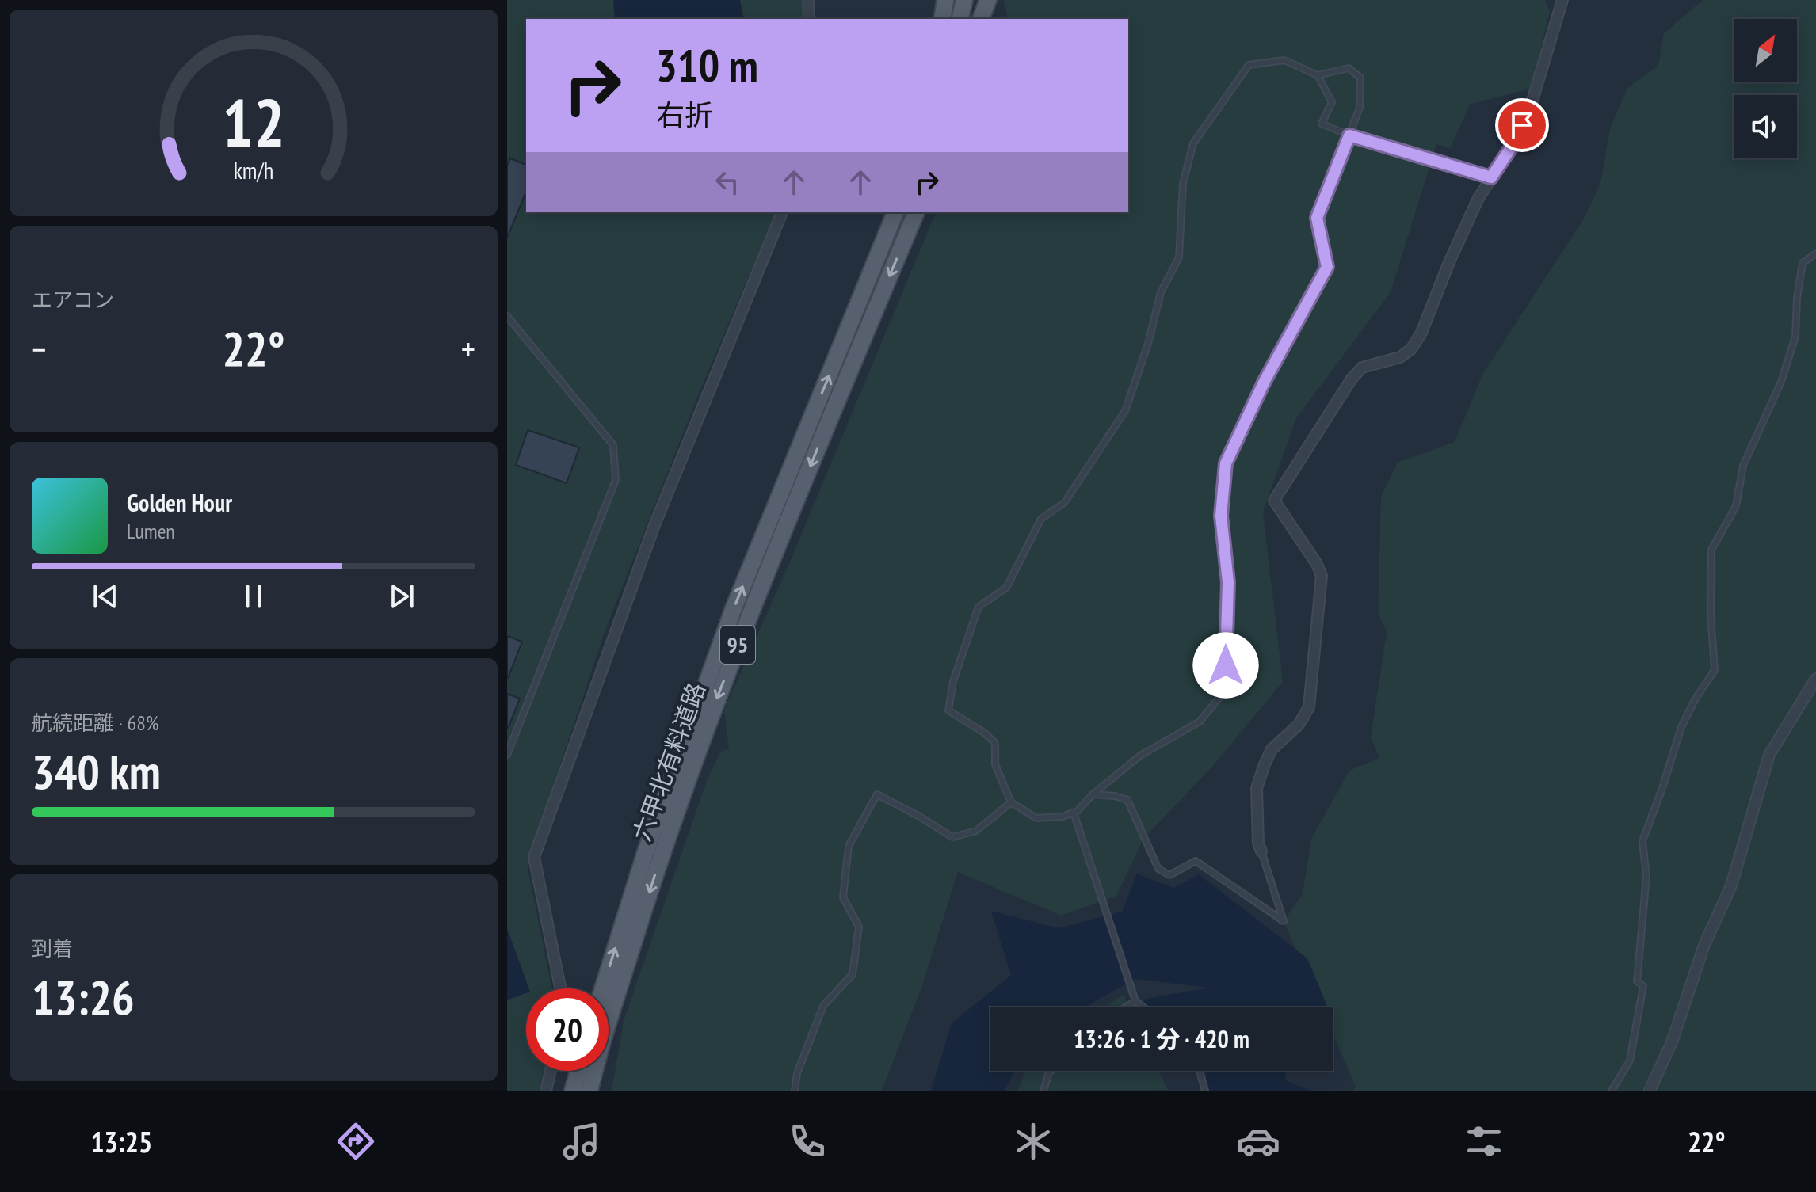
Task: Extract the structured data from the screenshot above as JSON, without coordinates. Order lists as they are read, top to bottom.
{
  "streets": {
    "main road": ["95", "六甲北有料道路"]
  },
  "north": "top right",
  "page": {
    "turn": ["310 m", "右折"],
    "tile": [
      "エアコン",
      ["航続距離 · 68%", "340 km"],
      ["到着", "13:26"]
    ],
    "heat": ["−", "22°", "+"],
    "song": ["Golden Hour", "Lumen"],
    "limit": "20",
    "trip": "13:26 · 1 分 · 420 m",
    "tabs": ["13:25", "22°"],
    "gauge": ["12", "km/h"]
  }
}
